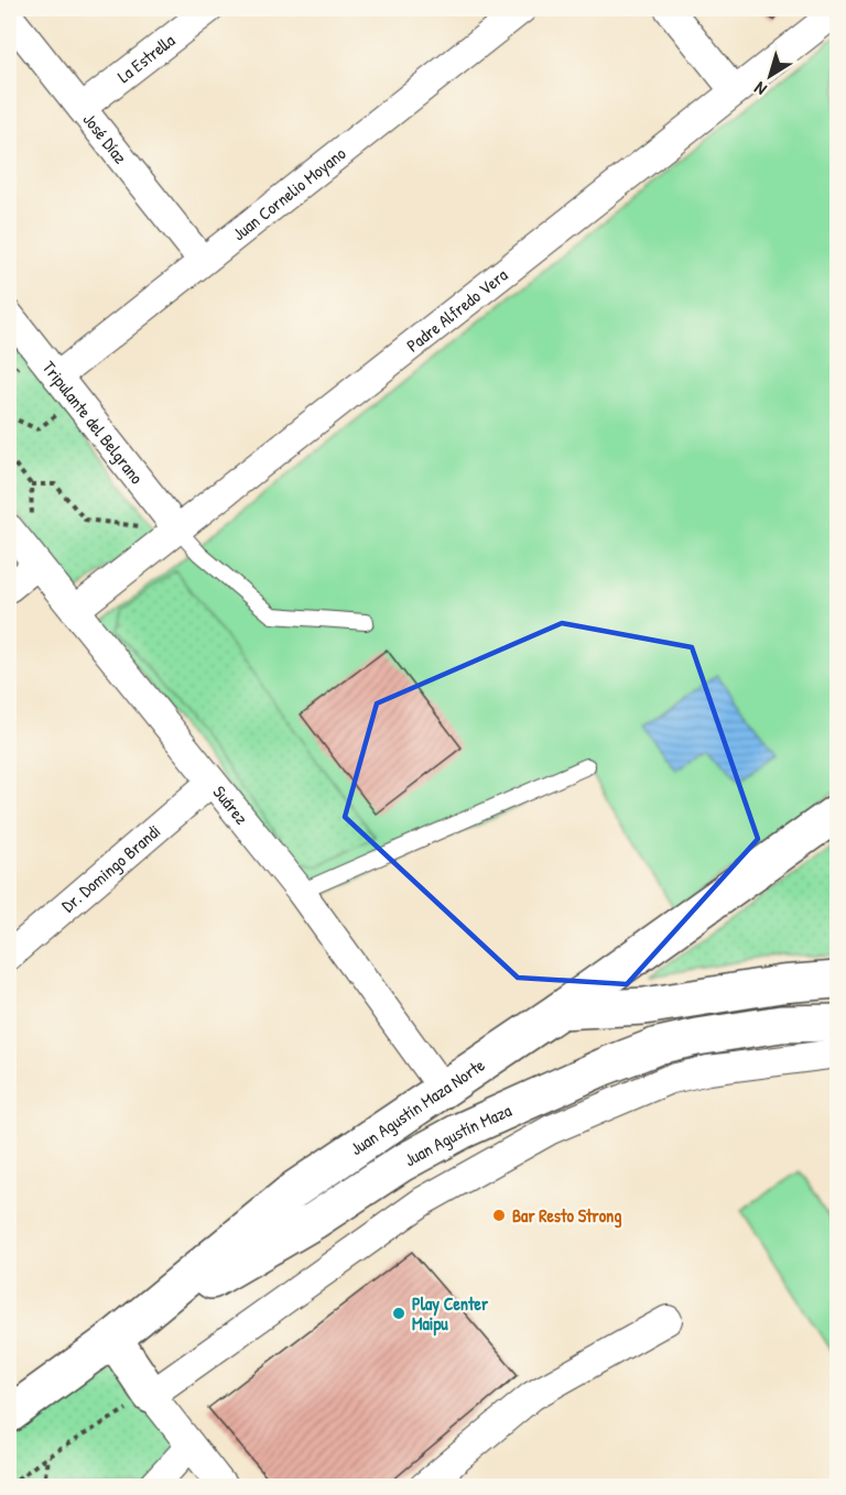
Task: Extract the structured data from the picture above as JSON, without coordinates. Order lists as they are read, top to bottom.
{
  "streets": {
    "main road": ["Juan Agustín Maza Norte", "Juan Agustín Maza"],
    "street": [
      "La Estrella",
      "José Díaz",
      "Juan Cornelio Moyano",
      "Padre Alfredo Vera",
      "Tripulante del Belgrano",
      "Suárez",
      "Dr. Domingo Brandi"
    ]
  },
  "crossings": [
    ["La Estrella", "José Díaz"],
    ["José Díaz", "Juan Cornelio Moyano"],
    ["Juan Cornelio Moyano", "Tripulante del Belgrano"],
    ["Padre Alfredo Vera", "Tripulante del Belgrano"],
    ["Padre Alfredo Vera", "Suárez"],
    ["Suárez", "Dr. Domingo Brandi"],
    ["Suárez", "Juan Agustín Maza Norte"],
    ["Juan Agustín Maza Norte", "Juan Agustín Maza"]
  ],
  "places": ["Bar Resto Strong", "Play Center Maipu"],
  "north": "bottom left"
}
